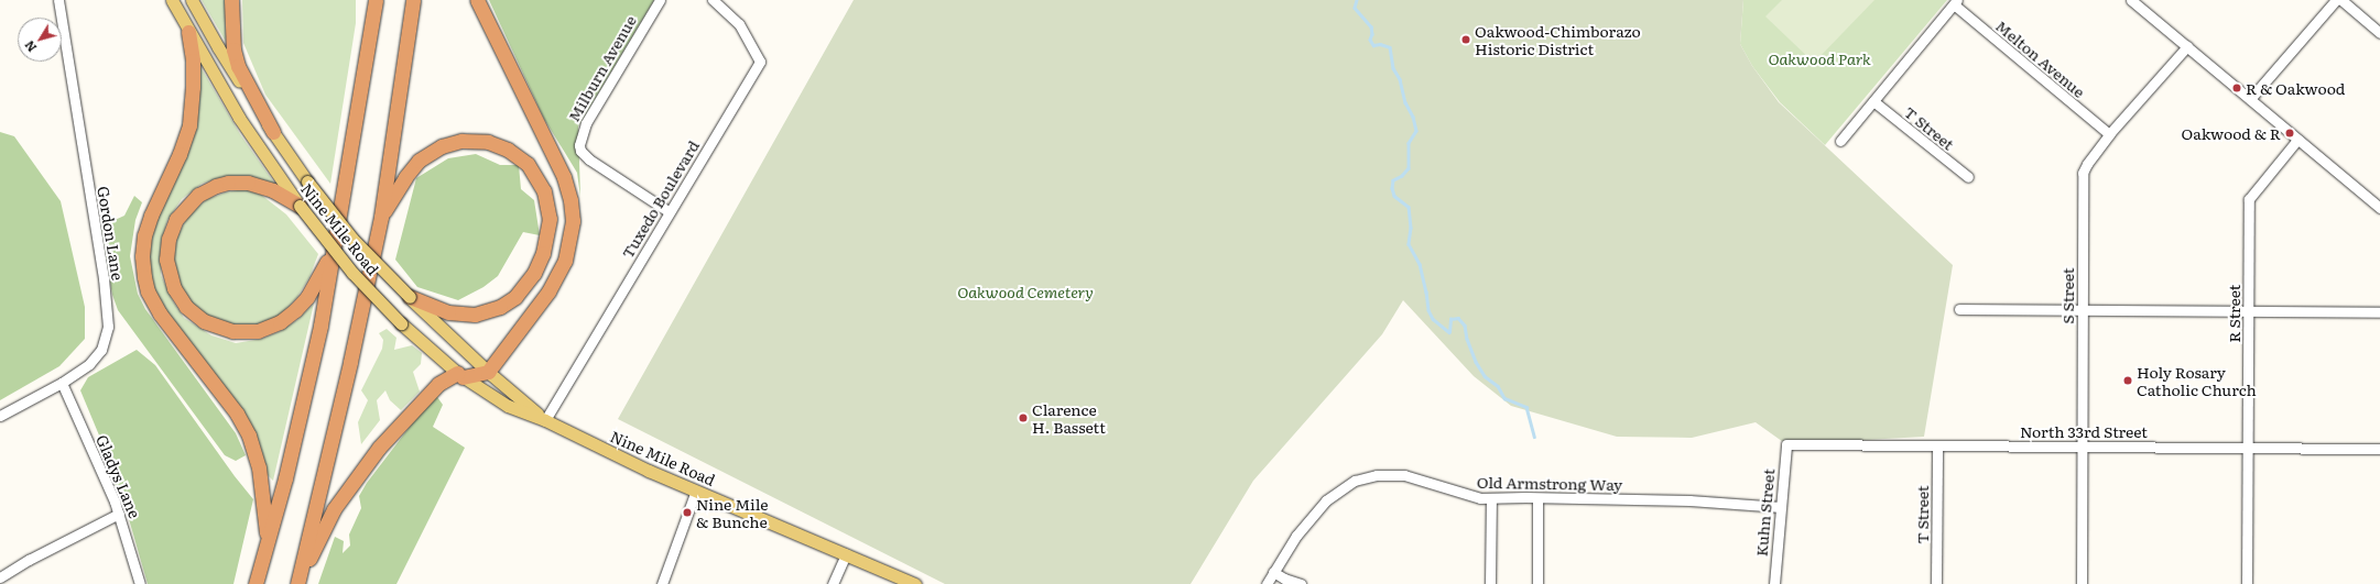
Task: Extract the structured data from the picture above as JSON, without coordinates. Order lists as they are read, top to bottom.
{
  "streets": {
    "main road": ["Nine Mile Road"],
    "street": [
      "Melton Avenue",
      "Milburn Avenue",
      "T Street",
      "Tuxedo Boulevard",
      "Gordon Lane",
      "S Street",
      "R Street",
      "North 33rd Street",
      "Gladys Lane",
      "Old Armstrong Way",
      "Kuhn Street"
    ]
  },
  "crossings": [
    ["Melton Avenue", "S Street"],
    ["Milburn Avenue", "Tuxedo Boulevard"],
    ["T Street", "North 33rd Street"],
    ["Tuxedo Boulevard", "Nine Mile Road"],
    ["Gordon Lane", "Gladys Lane"],
    ["S Street", "North 33rd Street"],
    ["R Street", "North 33rd Street"],
    ["North 33rd Street", "Kuhn Street"],
    ["Old Armstrong Way", "Kuhn Street"]
  ],
  "parks": ["Oakwood Park", "Oakwood Cemetery"],
  "places": [
    "Oakwood-Chimborazo Historic District",
    "R & Oakwood",
    "Oakwood & R",
    "Holy Rosary Catholic Church",
    "Clarence H. Bassett",
    "Nine Mile & Bunche"
  ],
  "north": "bottom left"
}
